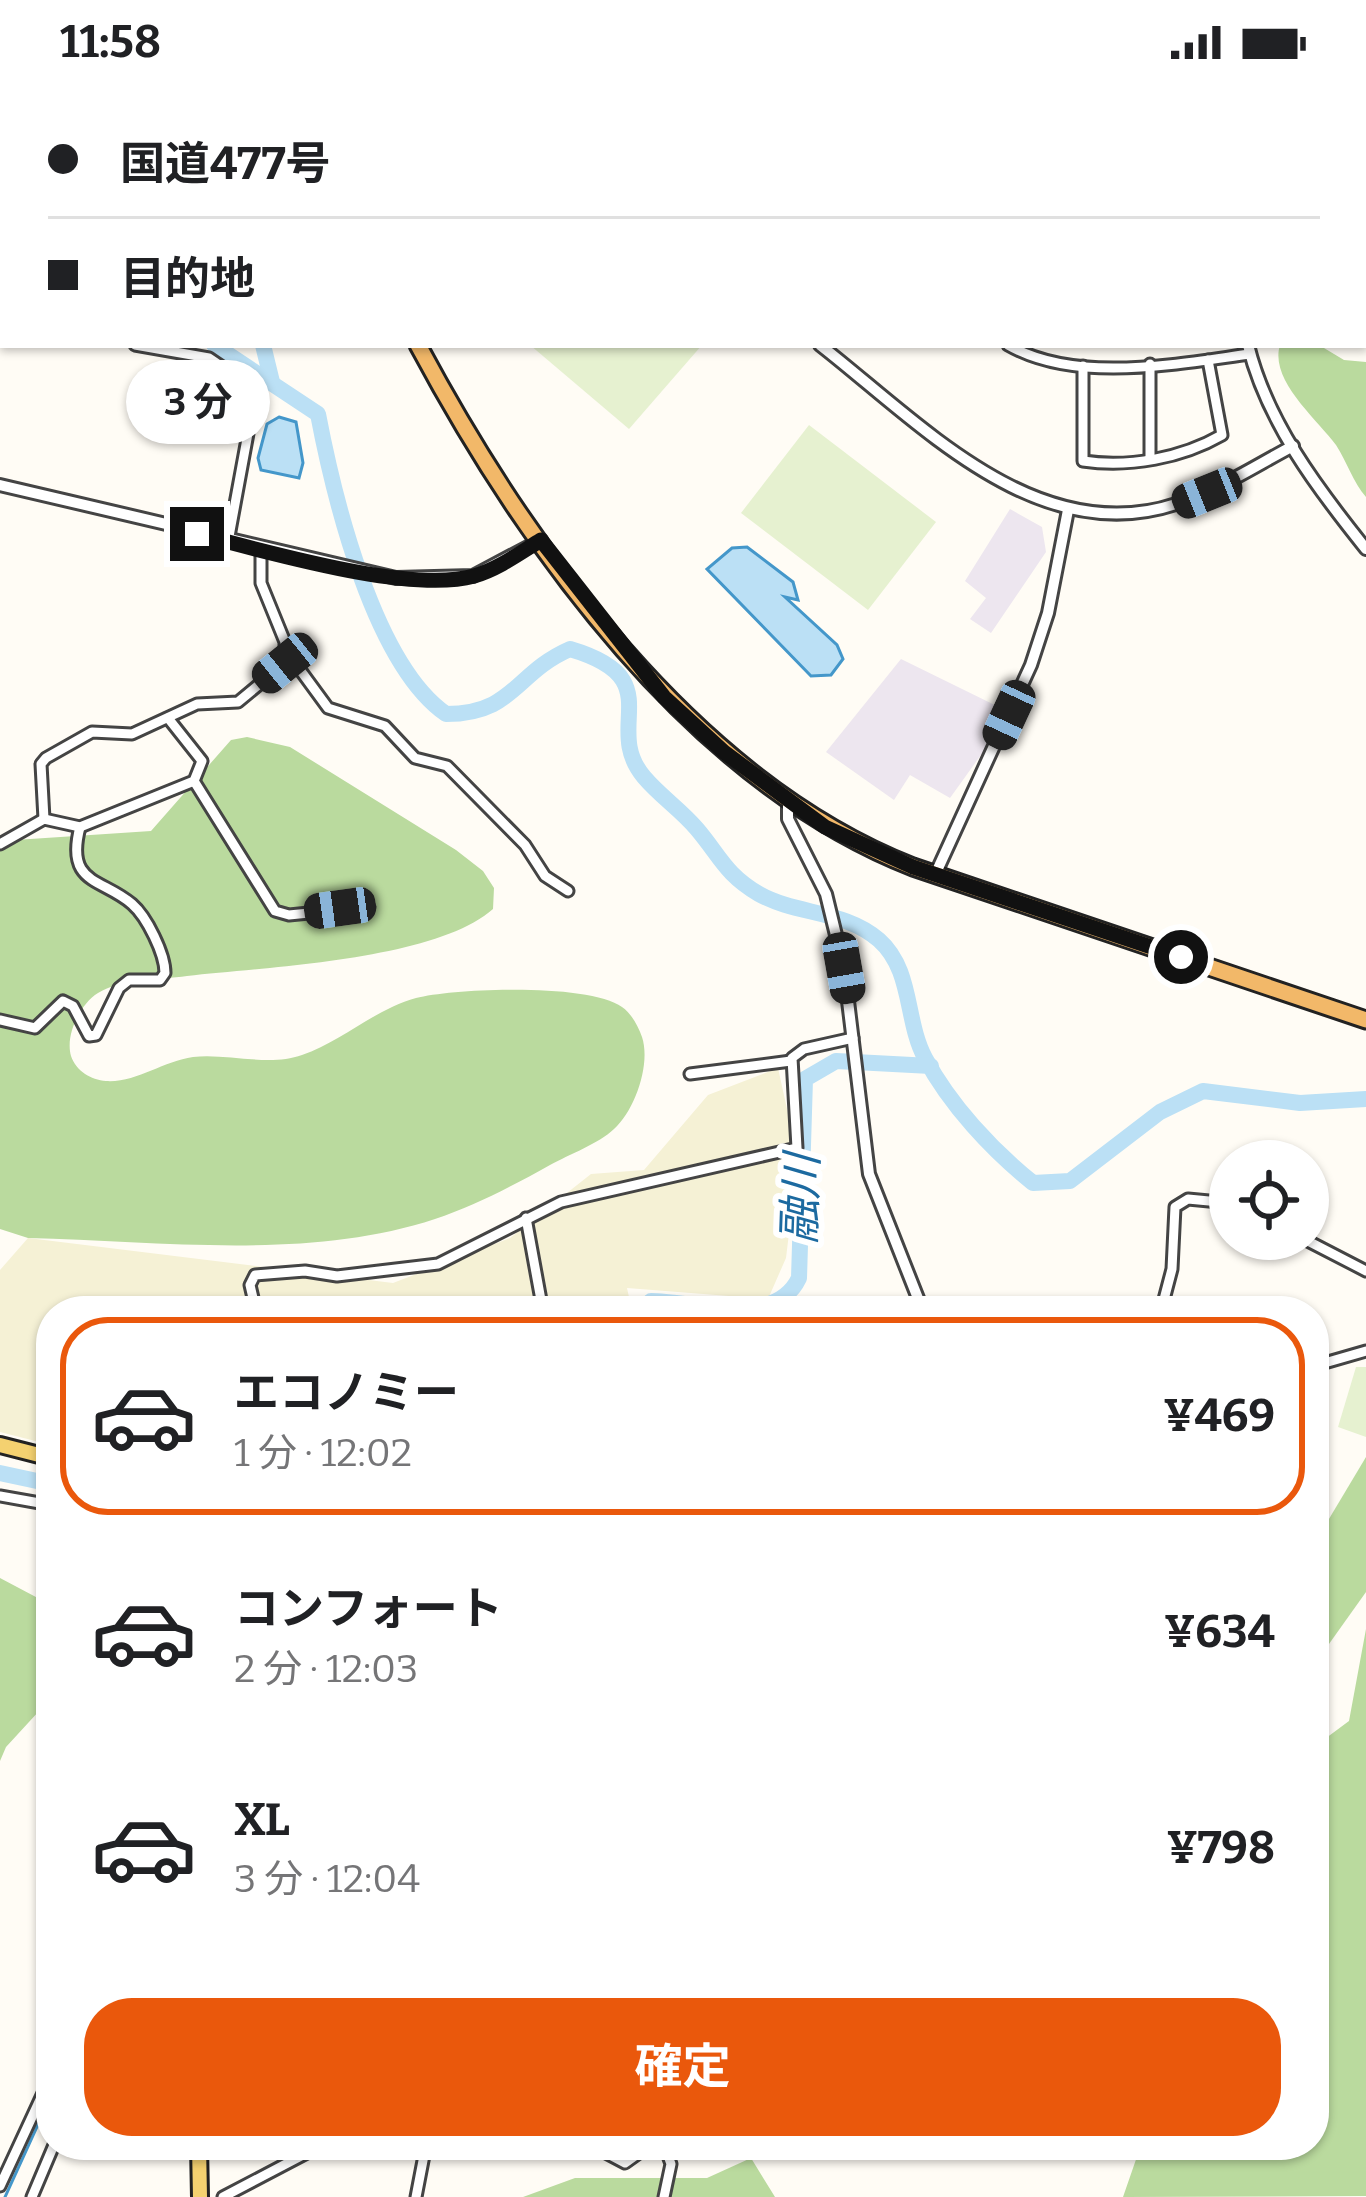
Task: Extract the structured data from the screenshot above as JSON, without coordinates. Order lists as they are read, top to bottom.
{
  "water": ["融川"],
  "page": {
    "status": "11:58",
    "banner": ["国道477号", "目的地"],
    "bubble": "3 分",
    "list": [
      {
        "name": "エコノミー",
        "note": "1 分 · 12:02",
        "value": "¥469"
      },
      {
        "name": "コンフォート",
        "note": "2 分 · 12:03",
        "value": "¥634"
      },
      {
        "name": "XL",
        "note": "3 分 · 12:04",
        "value": "¥798"
      }
    ],
    "buttons": "確定"
  }
}
